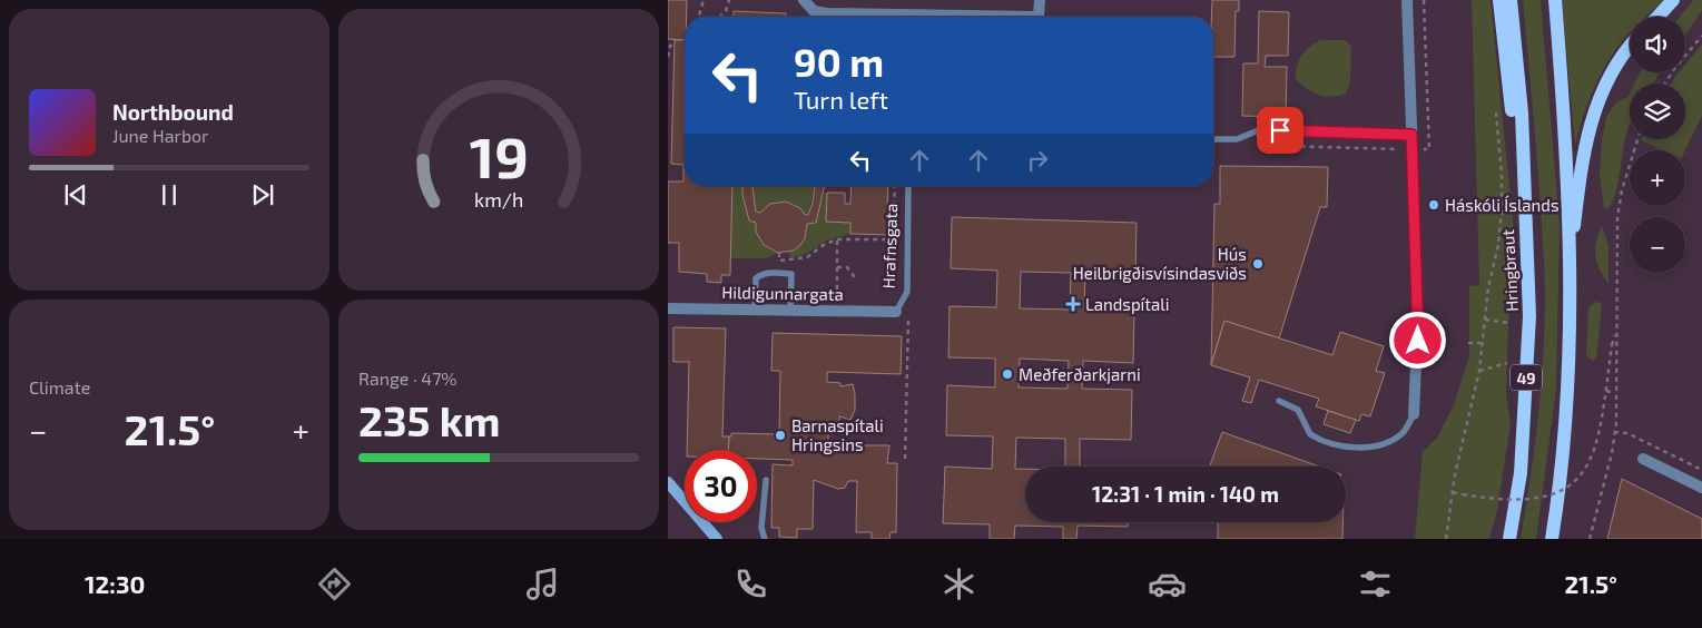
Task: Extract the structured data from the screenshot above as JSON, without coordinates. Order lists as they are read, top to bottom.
{
  "streets": {
    "main road": ["Hringbraut", "49"],
    "street": ["Hildigunnargata"],
    "lane": ["Hrafnsgata"]
  },
  "crossings": [
    ["Hrafnsgata", "Hildigunnargata"]
  ],
  "places": {
    "other": [
      "Háskóli Íslands",
      "Hús Heilbrigðisvísindasviðs",
      "Meðferðarkjarni",
      "Barnaspítali Hringsins"
    ],
    "health": ["Landspítali"]
  },
  "page": {
    "map_buttons": ["+", "−"],
    "turn": ["90 m", "Turn left"],
    "song": ["Northbound", "June Harbor"],
    "tile": [
      "Climate",
      ["Range · 47%", "235 km"]
    ],
    "heat": ["−", "21.5°", "+"],
    "limit": "30",
    "trip": "12:31 · 1 min · 140 m",
    "tabs": ["12:30", "21.5°"],
    "gauge": ["19", "km/h"]
  }
}
